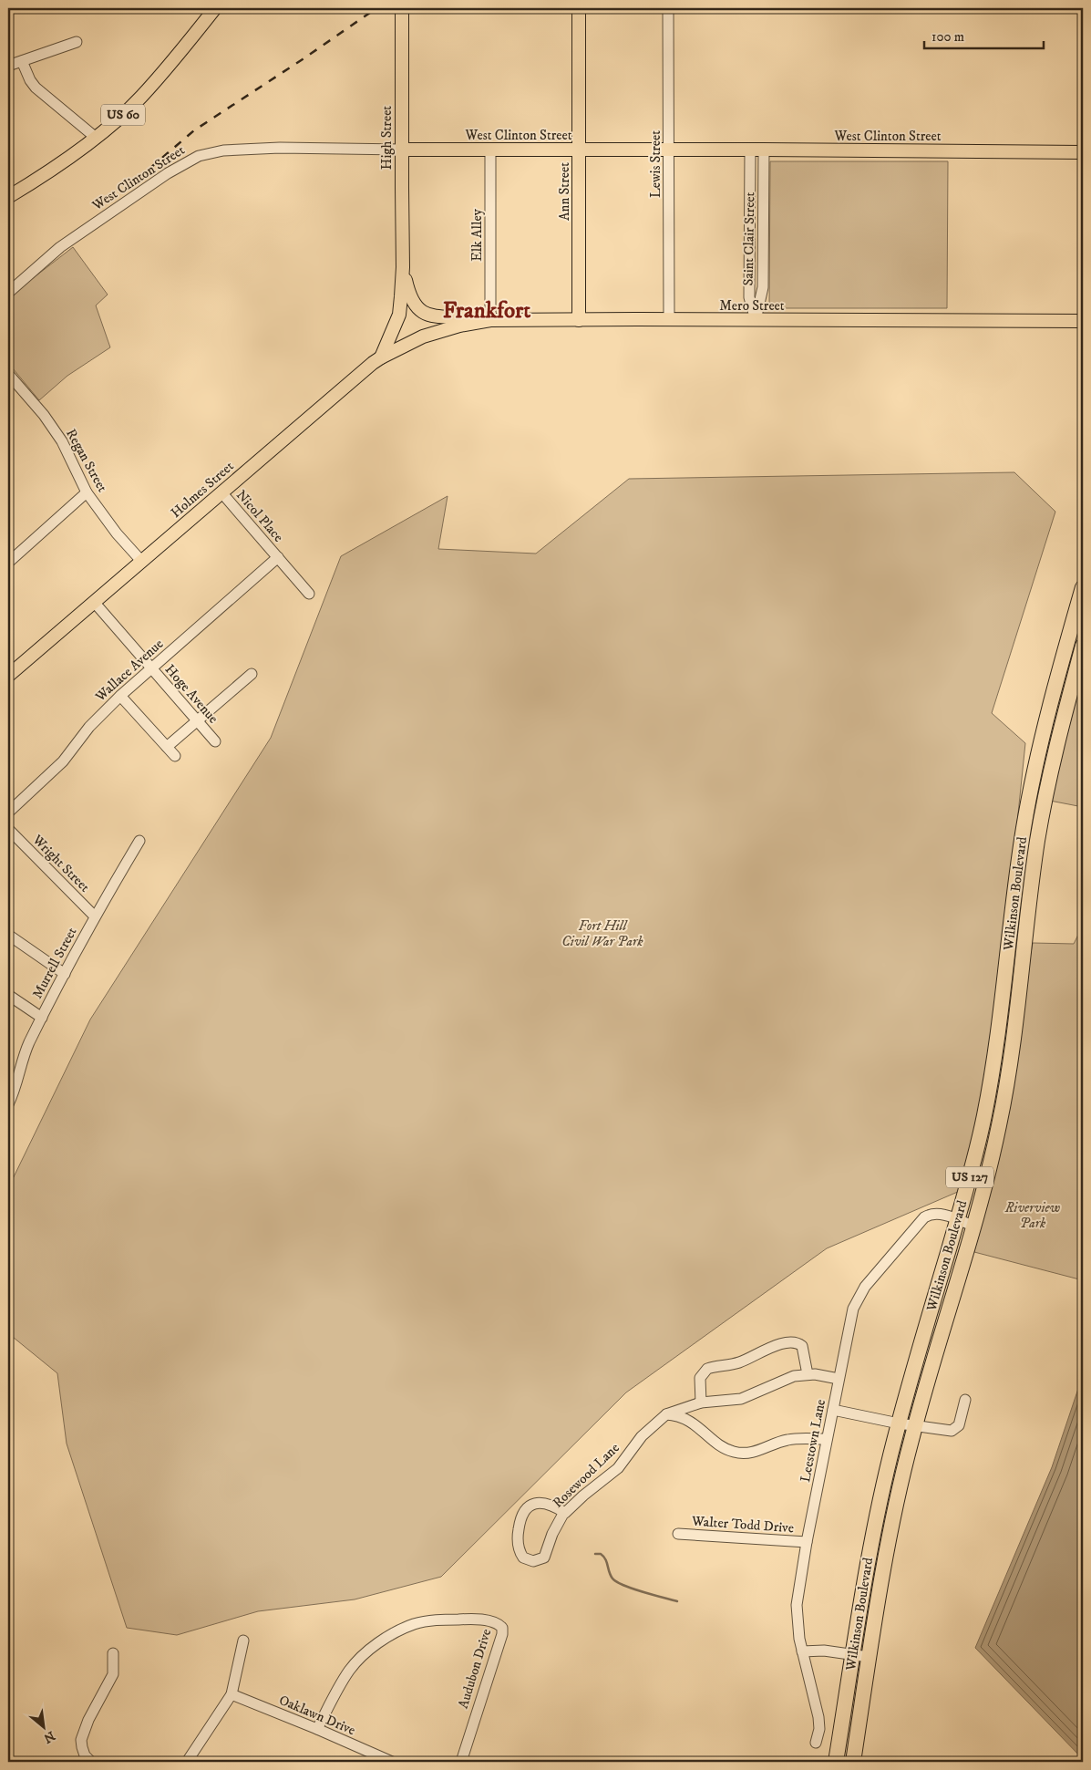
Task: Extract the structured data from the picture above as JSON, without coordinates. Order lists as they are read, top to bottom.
{
  "streets": {
    "highway": ["Wilkinson Boulevard", "US 127"],
    "main road": [
      "US 60",
      "West Clinton Street",
      "High Street",
      "Ann Street",
      "Mero Street",
      "Holmes Street"
    ],
    "street": [
      "Lewis Street",
      "Elk Alley",
      "Saint Clair Street",
      "Regan Street",
      "Nicol Place",
      "Wallace Avenue",
      "Hoge Avenue",
      "Wright Street",
      "Murrell Street",
      "Leestown Lane",
      "Rosewood Lane",
      "Walter Todd Drive",
      "Audubon Drive",
      "Oaklawn Drive"
    ]
  },
  "crossings": [
    ["West Clinton Street", "High Street"],
    ["West Clinton Street", "Lewis Street"],
    ["West Clinton Street", "Ann Street"],
    ["West Clinton Street", "Elk Alley"],
    ["West Clinton Street", "Saint Clair Street"],
    ["High Street", "Elk Alley"],
    ["High Street", "Mero Street"],
    ["High Street", "Holmes Street"],
    ["Lewis Street", "Mero Street"],
    ["Ann Street", "Mero Street"],
    ["Elk Alley", "Mero Street"],
    ["Saint Clair Street", "Mero Street"],
    ["Mero Street", "Holmes Street"],
    ["Regan Street", "Holmes Street"],
    ["Holmes Street", "Nicol Place"],
    ["Holmes Street", "Hoge Avenue"],
    ["Nicol Place", "Wallace Avenue"],
    ["Wallace Avenue", "Hoge Avenue"],
    ["Wright Street", "Murrell Street"],
    ["Wilkinson Boulevard", "Leestown Lane"],
    ["Leestown Lane", "Rosewood Lane"],
    ["Leestown Lane", "Walter Todd Drive"],
    ["Audubon Drive", "Oaklawn Drive"]
  ],
  "districts": ["Frankfort"],
  "parks": ["Fort Hill Civil War Park", "Riverview Park"],
  "scale_bar": "100 m",
  "north": "bottom right"
}
